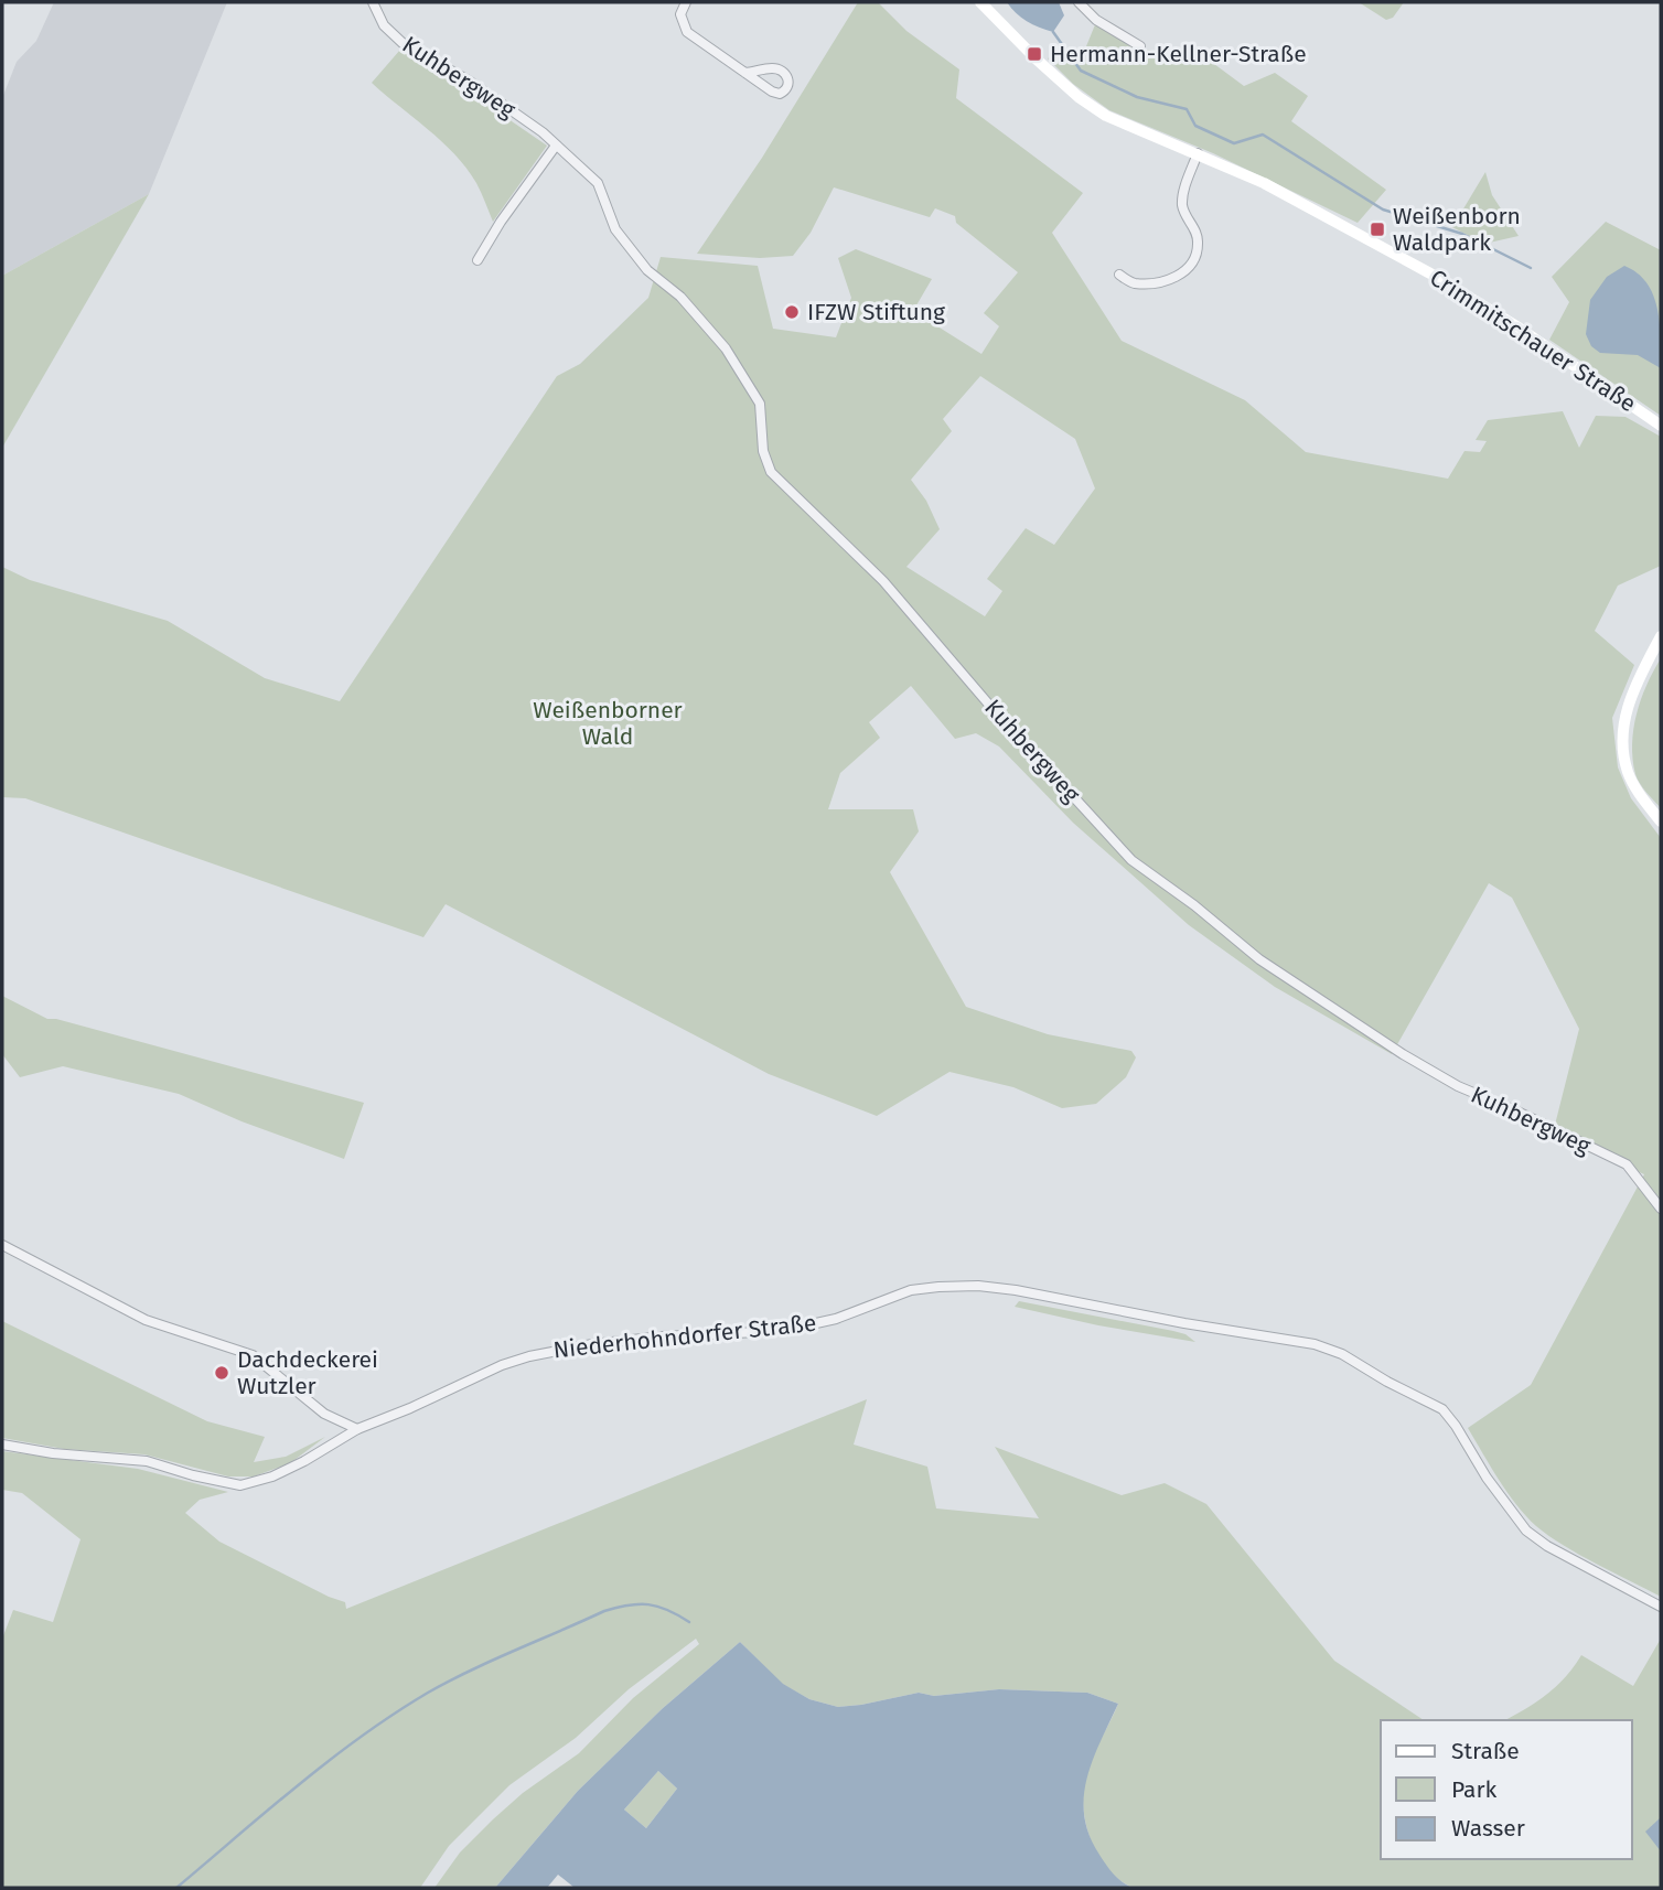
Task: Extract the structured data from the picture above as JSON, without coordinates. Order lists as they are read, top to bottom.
{
  "streets": {
    "main road": ["Crimmitschauer Straße"],
    "street": ["Kuhbergweg", "Niederhohndorfer Straße"]
  },
  "parks": ["Weißenborner Wald"],
  "places": {
    "transit": ["Hermann-Kellner-Straße", "Weißenborn Waldpark"],
    "other": ["IFZW Stiftung", "Dachdeckerei Wutzler"]
  },
  "legend": ["Straße", "Park", "Wasser"]
}
